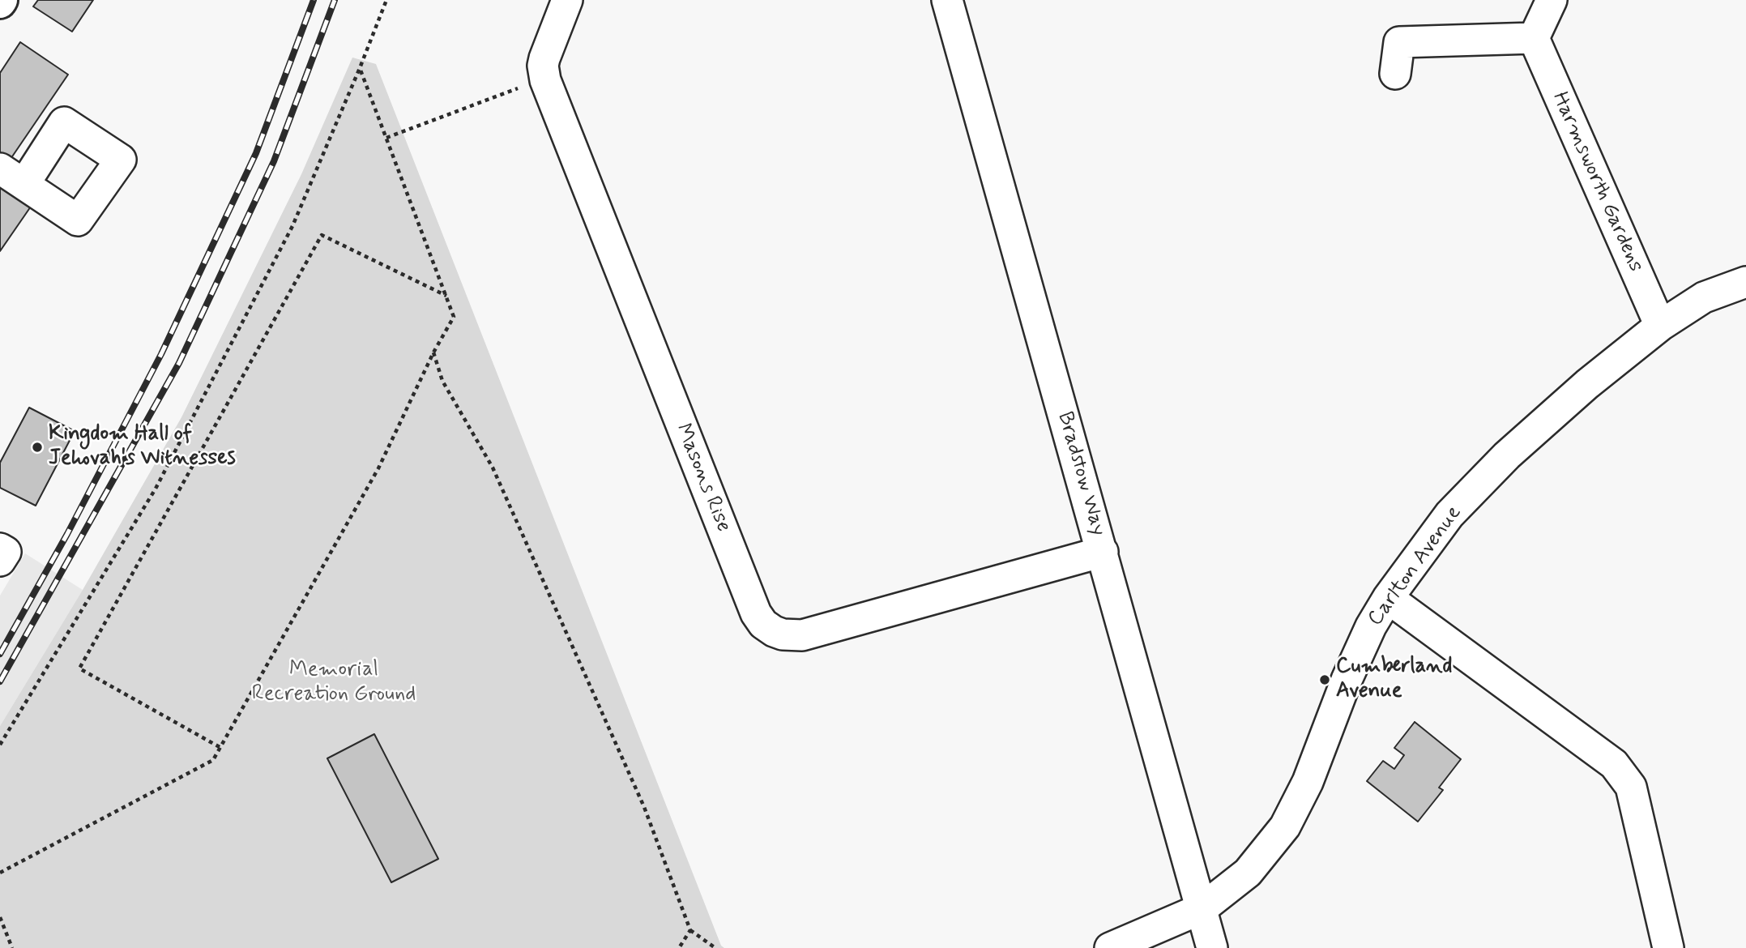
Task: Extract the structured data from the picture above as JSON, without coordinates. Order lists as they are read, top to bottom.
{
  "streets": {
    "street": [
      "Harmsworth Gardens",
      "Bradstow Way",
      "Masons Rise",
      "Carlton Avenue"
    ]
  },
  "crossings": [
    ["Harmsworth Gardens", "Carlton Avenue"],
    ["Bradstow Way", "Masons Rise"],
    ["Bradstow Way", "Carlton Avenue"]
  ],
  "parks": ["Memorial Recreation Ground"],
  "places": ["Kingdom Hall of Jehovah's Witnesses", "Cumberland Avenue"]
}
